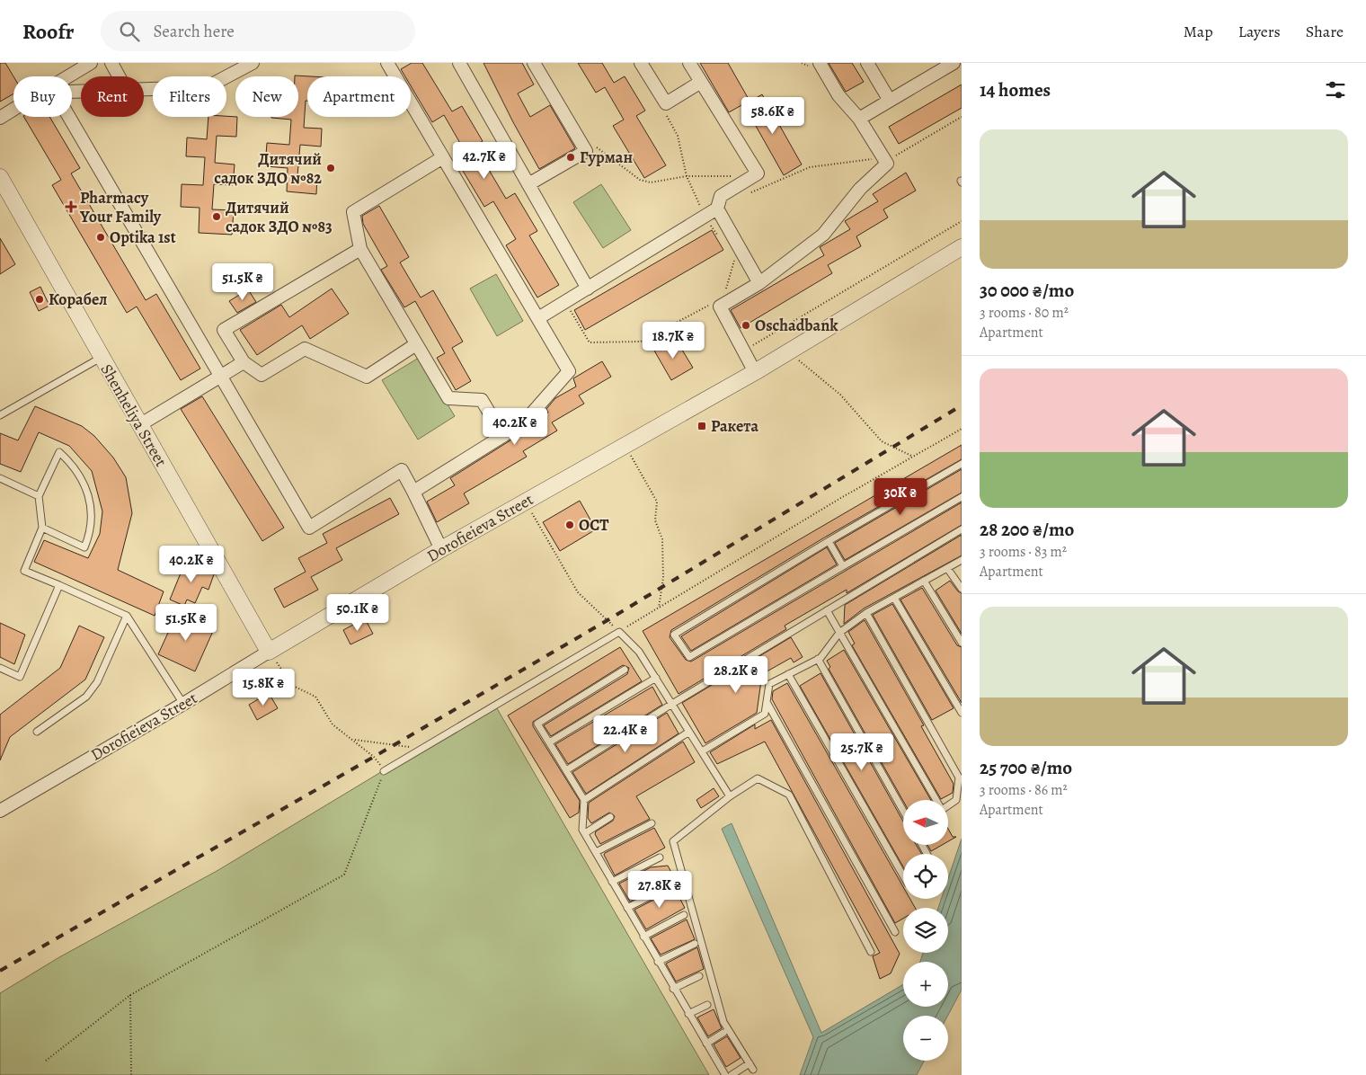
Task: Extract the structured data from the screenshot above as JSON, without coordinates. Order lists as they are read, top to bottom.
{
  "streets": {
    "street": ["Shenheliya Street", "Dorofieieva Street"]
  },
  "crossings": [
    ["Shenheliya Street", "Dorofieieva Street"]
  ],
  "places": {
    "other": [
      "Гурман",
      "Дитячий садок ЗДО №82",
      "Дитячий садок ЗДО №83",
      "Оptika 1st",
      "Корабел",
      "Oschadbank",
      "ОСТ"
    ],
    "health": ["Pharmacy Your Family"],
    "transit": ["Ракета"]
  },
  "north": "left",
  "page": {
    "header": "Roofr",
    "search": "Search here",
    "nav": ["Map", "Layers", "Share"],
    "heading": "14 homes",
    "chip": [
      "Buy",
      "Rent",
      "Filters",
      "New",
      "Apartment"
    ],
    "price": [
      "58.6K ₴",
      "42.7K ₴",
      "51.5K ₴",
      "18.7K ₴",
      "40.2K ₴",
      "30K ₴",
      "40.2K ₴",
      "50.1K ₴",
      "51.5K ₴",
      "28.2K ₴",
      "15.8K ₴",
      "22.4K ₴",
      "25.7K ₴",
      "27.8K ₴"
    ],
    "list": [
      {
        "name": "30 000 ₴/mo",
        "note": "3 rooms · 80 m² · Apartment"
      },
      {
        "name": "28 200 ₴/mo",
        "note": "3 rooms · 83 m² · Apartment"
      },
      {
        "name": "25 700 ₴/mo",
        "note": "3 rooms · 86 m² · Apartment"
      }
    ],
    "map_buttons": ["+", "−"]
  }
}
